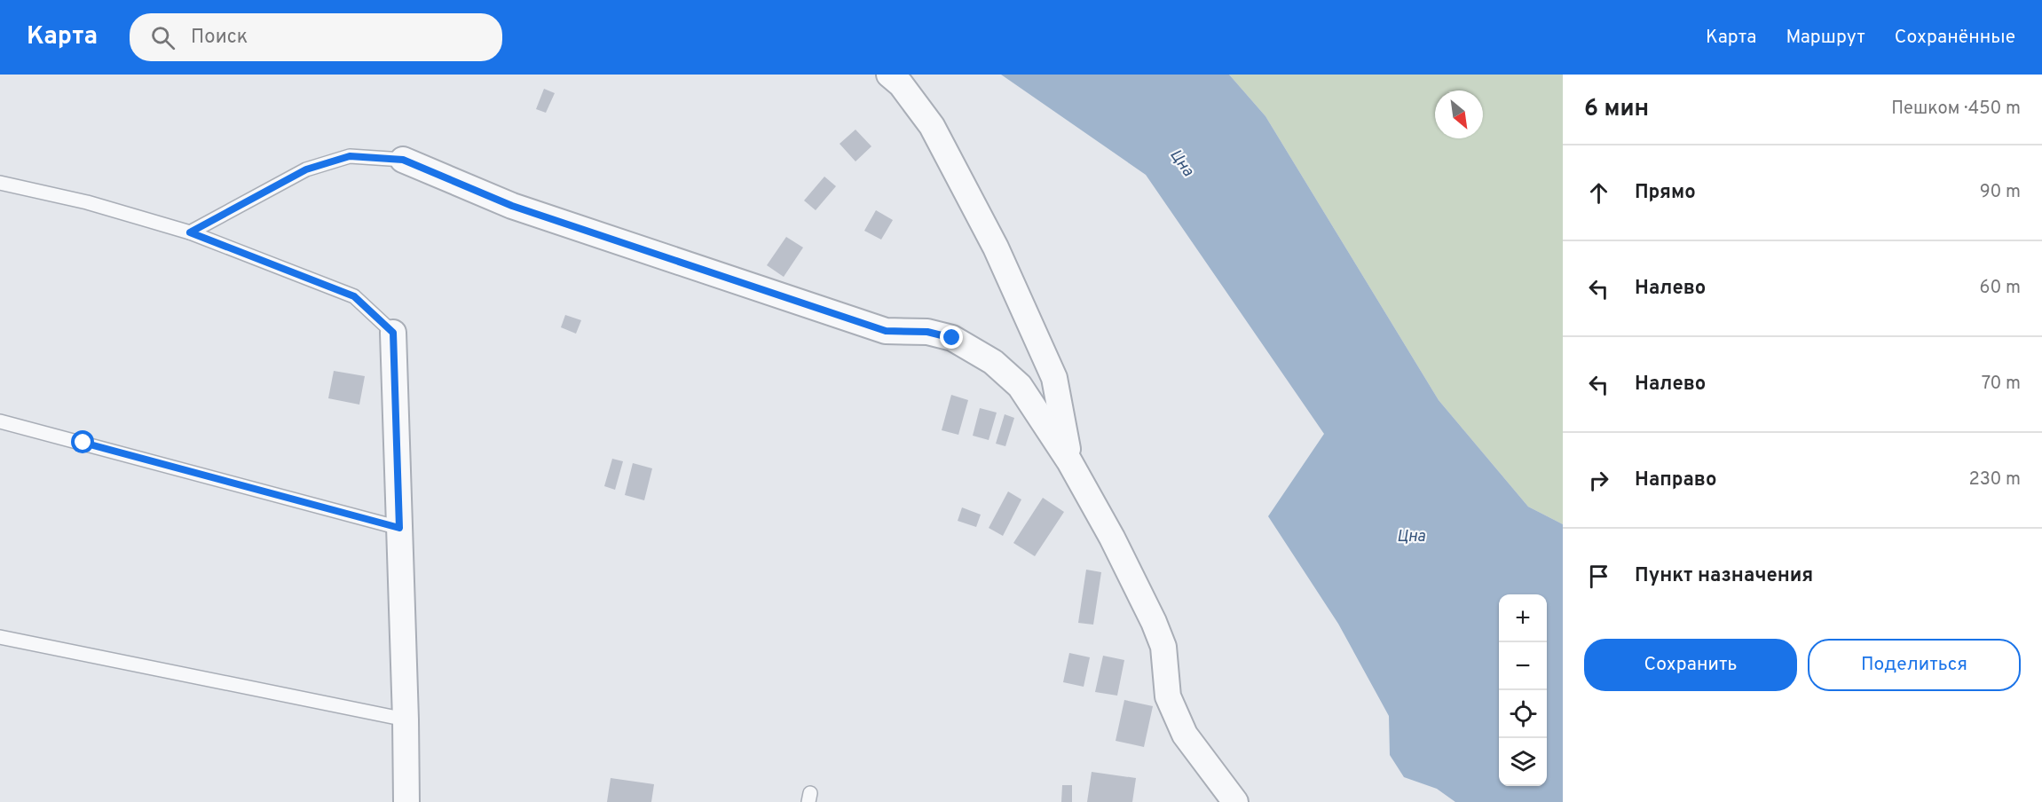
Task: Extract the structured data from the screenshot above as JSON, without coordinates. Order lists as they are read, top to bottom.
{
  "water": ["Цна"],
  "north": "bottom right",
  "page": {
    "header": "Карта",
    "search": "Поиск",
    "nav": ["Карта", "Маршрут", "Сохранённые"],
    "heading": ["6 мин", "Пешком · 450 m"],
    "list": [
      ["Прямо", "90 m"],
      ["Налево", "60 m"],
      ["Налево", "70 m"],
      ["Направо", "230 m"],
      "Пункт назначения"
    ],
    "map_buttons": ["+", "−"],
    "buttons": ["Сохранить", "Поделиться"]
  }
}
